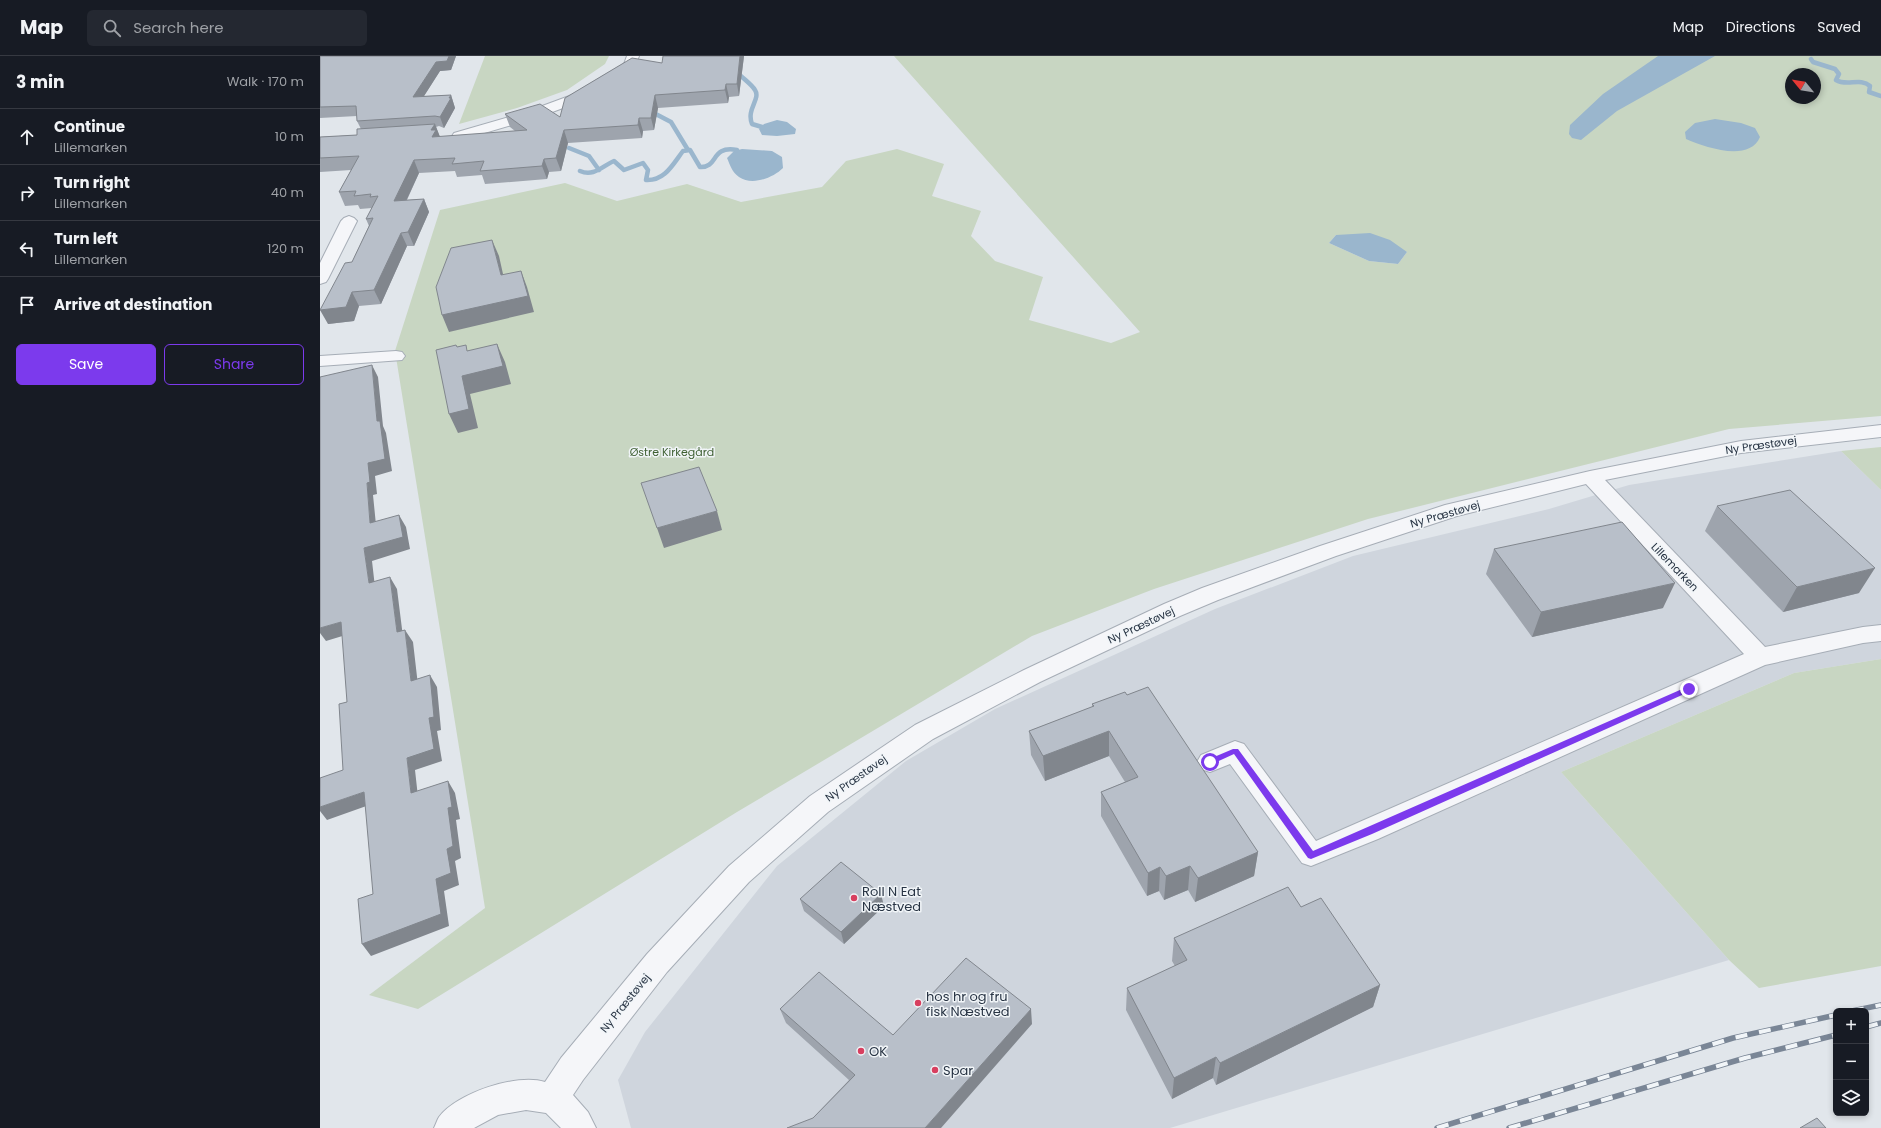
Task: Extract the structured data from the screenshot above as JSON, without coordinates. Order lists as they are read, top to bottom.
{
  "streets": {
    "street": ["Ny Præstøvej", "Lillemarken"]
  },
  "crossings": [
    ["Ny Præstøvej", "Lillemarken"]
  ],
  "parks": ["Østre Kirkegård"],
  "places": [
    "Roll N Eat Næstved",
    "hos hr og fru fisk Næstved",
    "OK",
    "Spar"
  ],
  "north": "top left",
  "page": {
    "header": "Map",
    "search": "Search here",
    "nav": ["Map", "Directions", "Saved"],
    "heading": ["3 min", "Walk · 170 m"],
    "list": [
      ["Continue", "Lillemarken", "10 m"],
      ["Turn right", "Lillemarken", "40 m"],
      ["Turn left", "Lillemarken", "120 m"],
      "Arrive at destination"
    ],
    "buttons": ["Save", "Share"],
    "map_buttons": ["+", "−"]
  }
}
